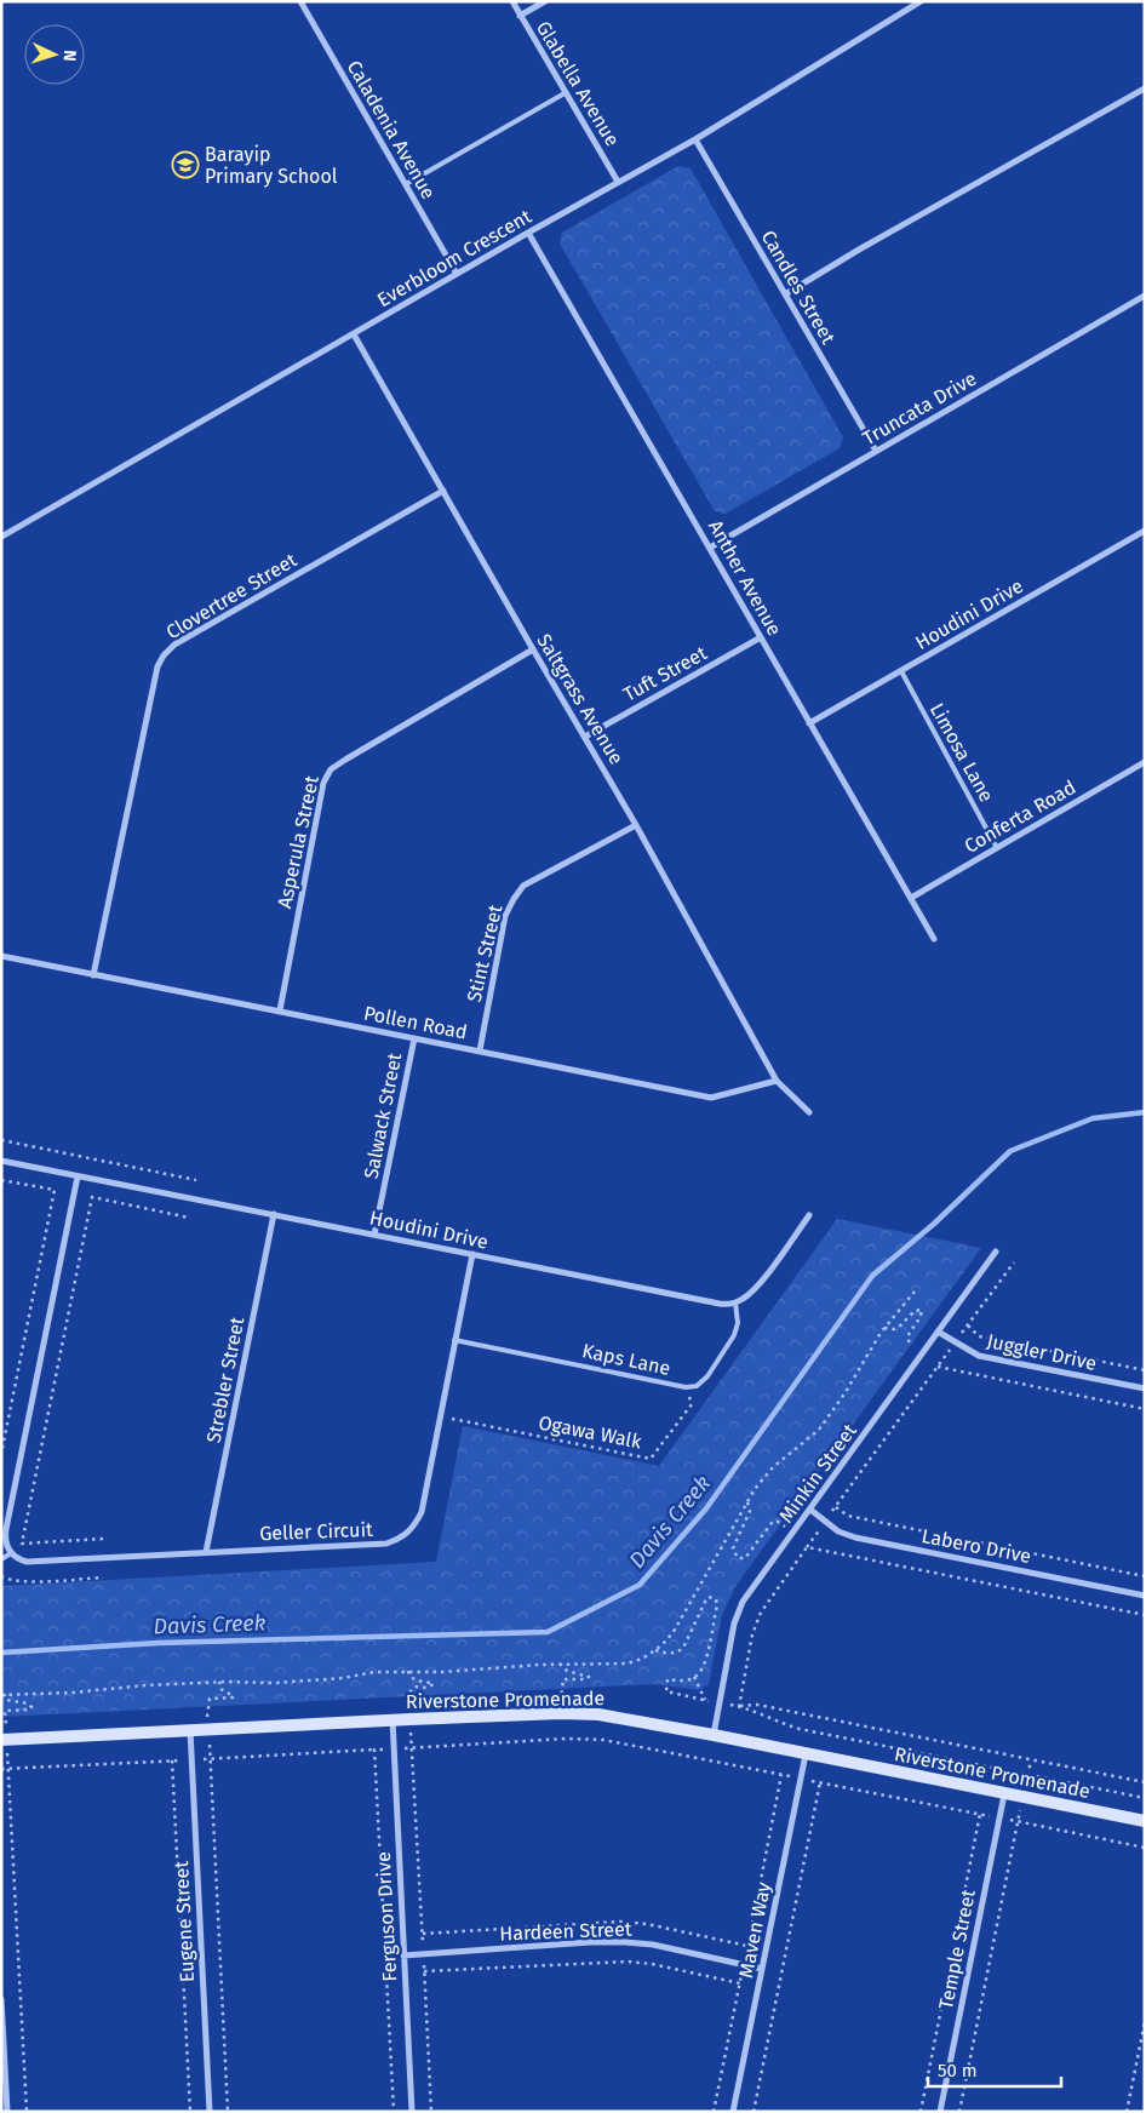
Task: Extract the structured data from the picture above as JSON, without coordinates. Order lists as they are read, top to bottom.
{
  "streets": {
    "street": [
      "Glabella Avenue",
      "Caladenia Avenue",
      "Everbloom Crescent",
      "Candles Street",
      "Truncata Drive",
      "Anther Avenue",
      "Clovertree Street",
      "Houdini Drive",
      "Tuft Street",
      "Saltgrass Avenue",
      "Conferta Road",
      "Asperula Street",
      "Stint Street",
      "Pollen Road",
      "Salwack Street",
      "Juggler Drive",
      "Strebler Street",
      "Minkin Street",
      "Geller Circuit",
      "Labero Drive",
      "Riverstone Promenade",
      "Ferguson Drive",
      "Eugene Street",
      "Maven Way",
      "Hardeen Street",
      "Temple Street"
    ],
    "lane": ["Limosa Lane", "Kaps Lane"],
    "path": ["Ogawa Walk"]
  },
  "crossings": [
    ["Glabella Avenue", "Everbloom Crescent"],
    ["Caladenia Avenue", "Everbloom Crescent"],
    ["Everbloom Crescent", "Candles Street"],
    ["Everbloom Crescent", "Anther Avenue"],
    ["Everbloom Crescent", "Saltgrass Avenue"],
    ["Candles Street", "Truncata Drive"],
    ["Truncata Drive", "Anther Avenue"],
    ["Anther Avenue", "Houdini Drive"],
    ["Anther Avenue", "Tuft Street"],
    ["Anther Avenue", "Conferta Road"],
    ["Clovertree Street", "Saltgrass Avenue"],
    ["Clovertree Street", "Pollen Road"],
    ["Houdini Drive", "Limosa Lane"],
    ["Houdini Drive", "Salwack Street"],
    ["Houdini Drive", "Kaps Lane"],
    ["Houdini Drive", "Strebler Street"],
    ["Houdini Drive", "Geller Circuit"],
    ["Tuft Street", "Saltgrass Avenue"],
    ["Saltgrass Avenue", "Asperula Street"],
    ["Saltgrass Avenue", "Stint Street"],
    ["Saltgrass Avenue", "Pollen Road"],
    ["Limosa Lane", "Conferta Road"],
    ["Asperula Street", "Pollen Road"],
    ["Stint Street", "Pollen Road"],
    ["Pollen Road", "Salwack Street"],
    ["Juggler Drive", "Minkin Street"],
    ["Kaps Lane", "Ogawa Walk"],
    ["Kaps Lane", "Geller Circuit"],
    ["Strebler Street", "Geller Circuit"],
    ["Ogawa Walk", "Geller Circuit"],
    ["Minkin Street", "Labero Drive"],
    ["Minkin Street", "Riverstone Promenade"],
    ["Riverstone Promenade", "Ferguson Drive"],
    ["Riverstone Promenade", "Eugene Street"],
    ["Riverstone Promenade", "Maven Way"],
    ["Riverstone Promenade", "Temple Street"],
    ["Ferguson Drive", "Hardeen Street"],
    ["Maven Way", "Hardeen Street"]
  ],
  "water": ["Davis Creek"],
  "places": {
    "school or university": ["Barayip Primary School"]
  },
  "scale_bar": "50 m",
  "north": "right"
}
